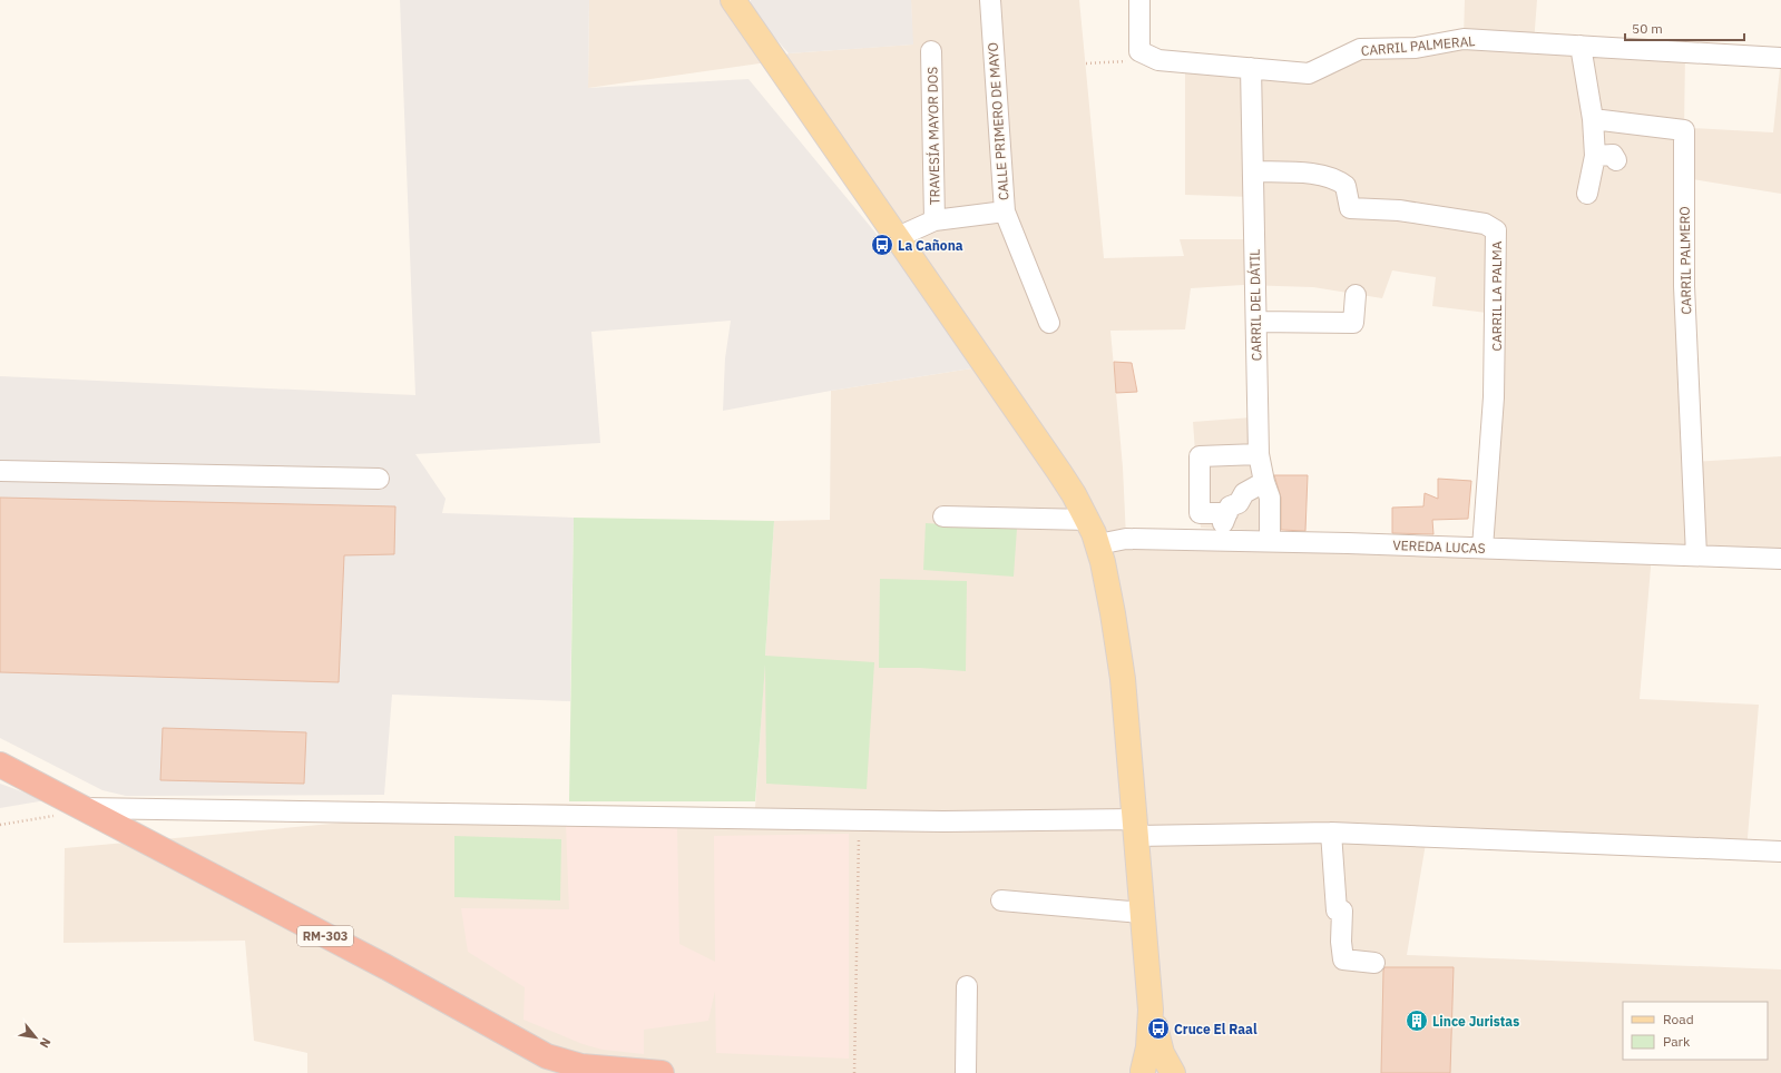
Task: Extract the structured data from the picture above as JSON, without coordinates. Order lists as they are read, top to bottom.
{
  "streets": {
    "highway": ["RM-303"],
    "street": [
      "CARRIL PALMERAL",
      "CALLE PRIMERO DE MAYO",
      "TRAVESÍA MAYOR DOS",
      "CARRIL PALMERO",
      "CARRIL LA PALMA",
      "CARRIL DEL DÁTIL",
      "VEREDA LUCAS"
    ]
  },
  "crossings": [
    ["CARRIL PALMERAL", "CARRIL DEL DÁTIL"],
    ["CALLE PRIMERO DE MAYO", "TRAVESÍA MAYOR DOS"],
    ["CARRIL PALMERO", "VEREDA LUCAS"],
    ["CARRIL LA PALMA", "CARRIL DEL DÁTIL"],
    ["CARRIL LA PALMA", "VEREDA LUCAS"],
    ["CARRIL DEL DÁTIL", "VEREDA LUCAS"]
  ],
  "places": {
    "bus stop": ["La Cañona", "Cruce El Raal"],
    "building": ["Lince Juristas"]
  },
  "legend": ["Road", "Park"],
  "scale_bar": "50 m",
  "north": "bottom right"
}
